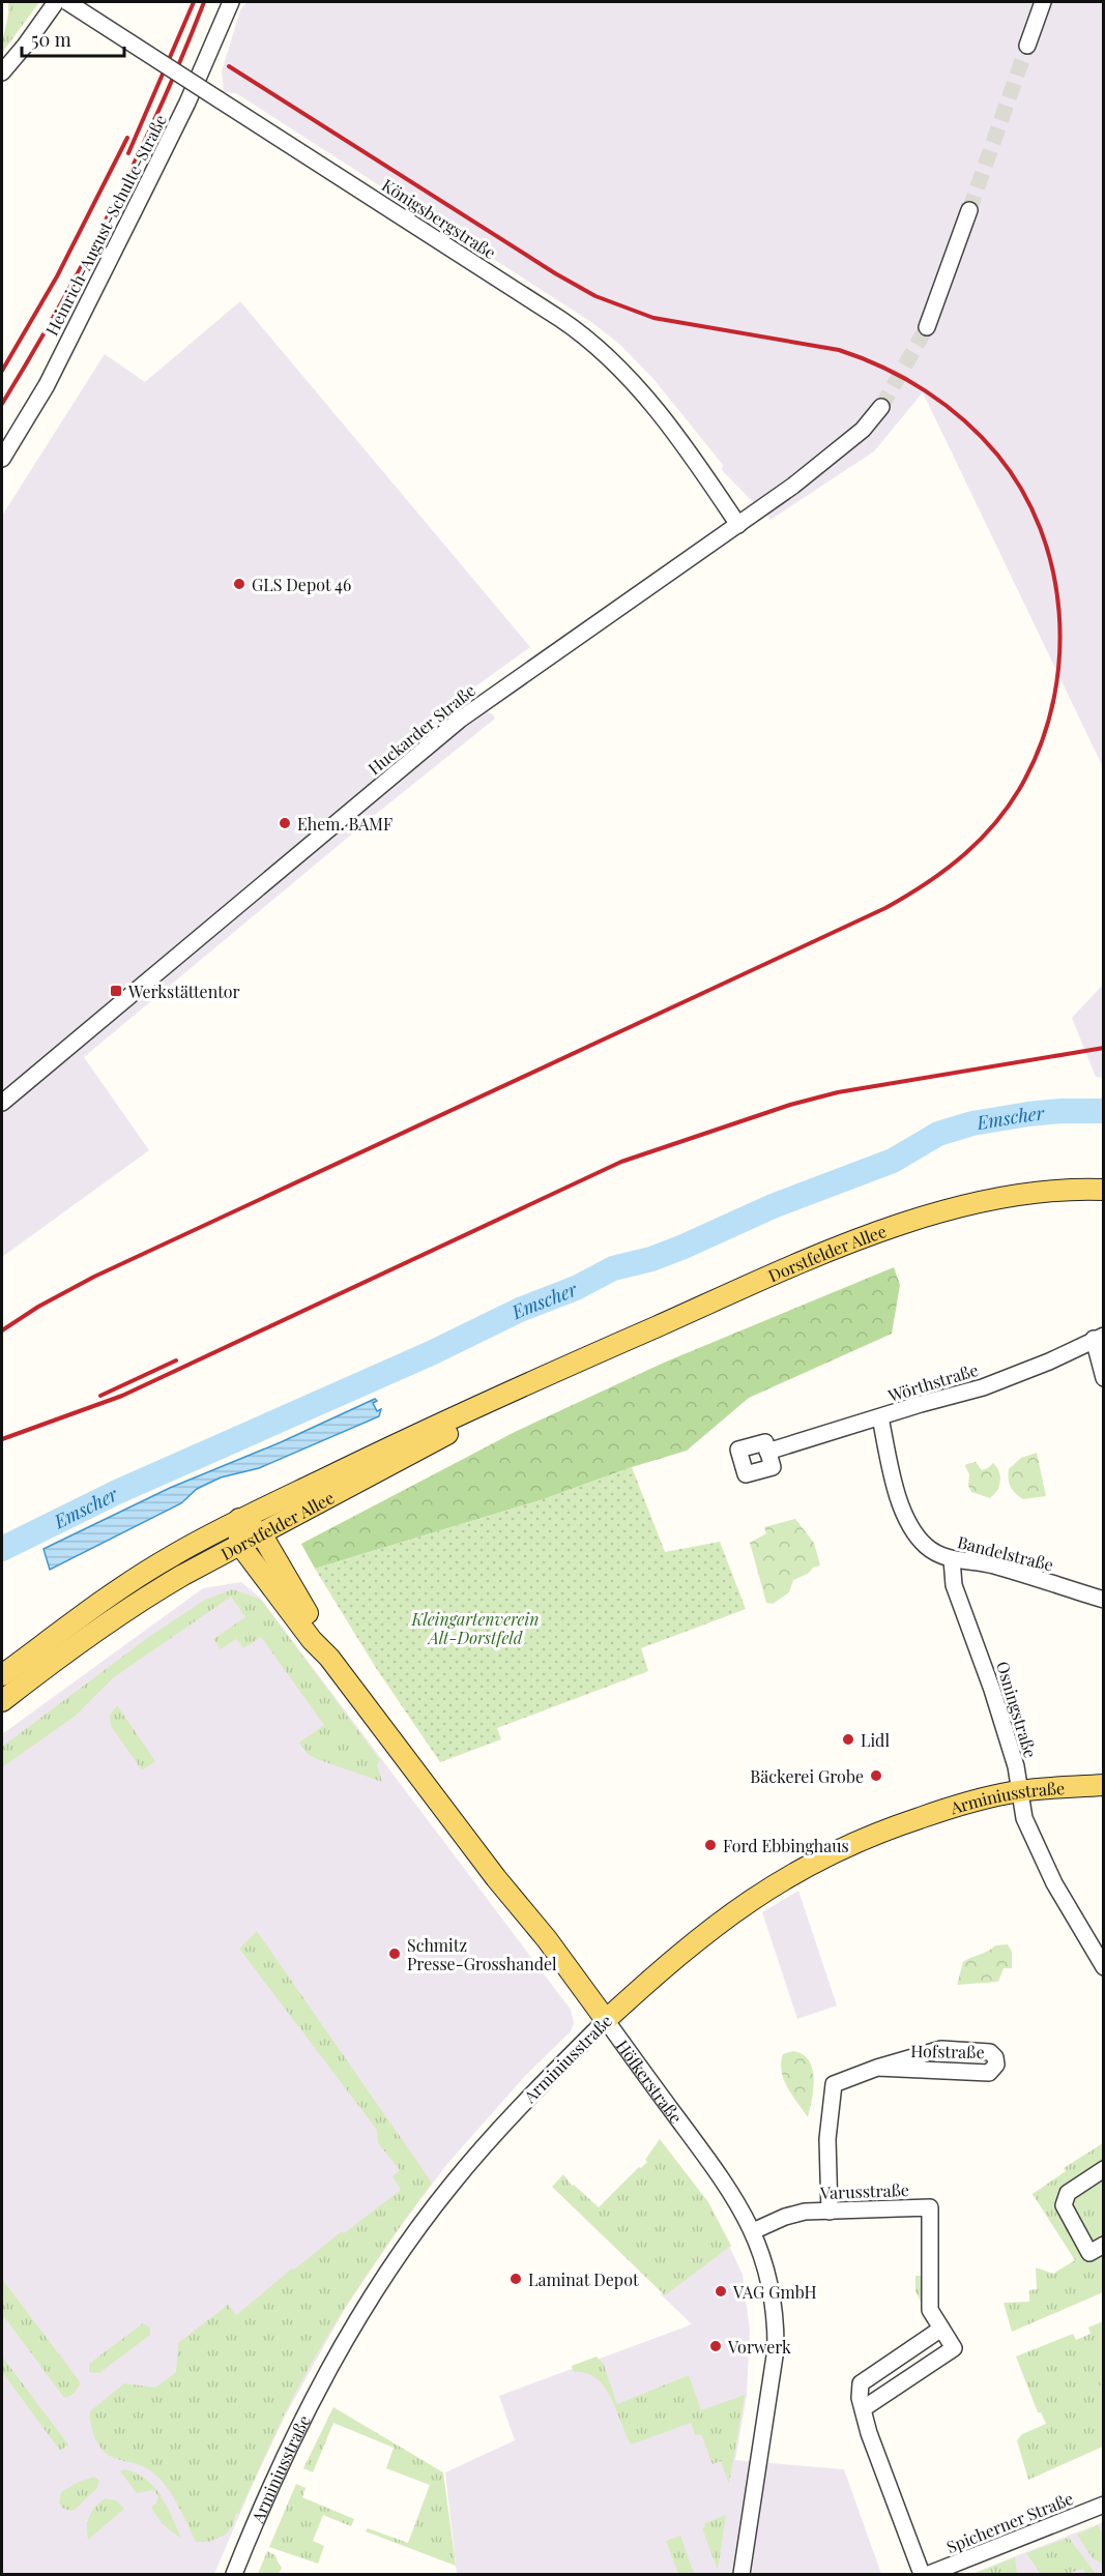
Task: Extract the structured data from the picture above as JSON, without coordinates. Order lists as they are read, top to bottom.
{
  "streets": {
    "main road": ["Dorstfelder Allee", "Arminiusstraße", "Höfkerstraße"],
    "street": [
      "Königsbergstraße",
      "Heinrich-August-Schulte-Straße",
      "Huckarder Straße",
      "Wörthstraße",
      "Bandelstraße",
      "Osningstraße",
      "Hofstraße",
      "Varusstraße",
      "Spicherner Straße"
    ]
  },
  "crossings": [
    ["Königsbergstraße", "Huckarder Straße"],
    ["Dorstfelder Allee", "Höfkerstraße"],
    ["Wörthstraße", "Bandelstraße"],
    ["Bandelstraße", "Osningstraße"],
    ["Osningstraße", "Arminiusstraße"],
    ["Arminiusstraße", "Höfkerstraße"],
    ["Hofstraße", "Varusstraße"],
    ["Höfkerstraße", "Varusstraße"]
  ],
  "water": ["Emscher"],
  "parks": ["Kleingartenverein Alt-Dorstfeld"],
  "places": {
    "other": [
      "GLS Depot 46",
      "Ehem. BAMF",
      "Lidl",
      "Bäckerei Grobe",
      "Ford Ebbinghaus",
      "Schmitz Presse-Grosshandel",
      "Laminat Depot",
      "VAG GmbH",
      "Vorwerk"
    ],
    "transit": ["Werkstättentor"]
  },
  "scale_bar": "50 m"
}
